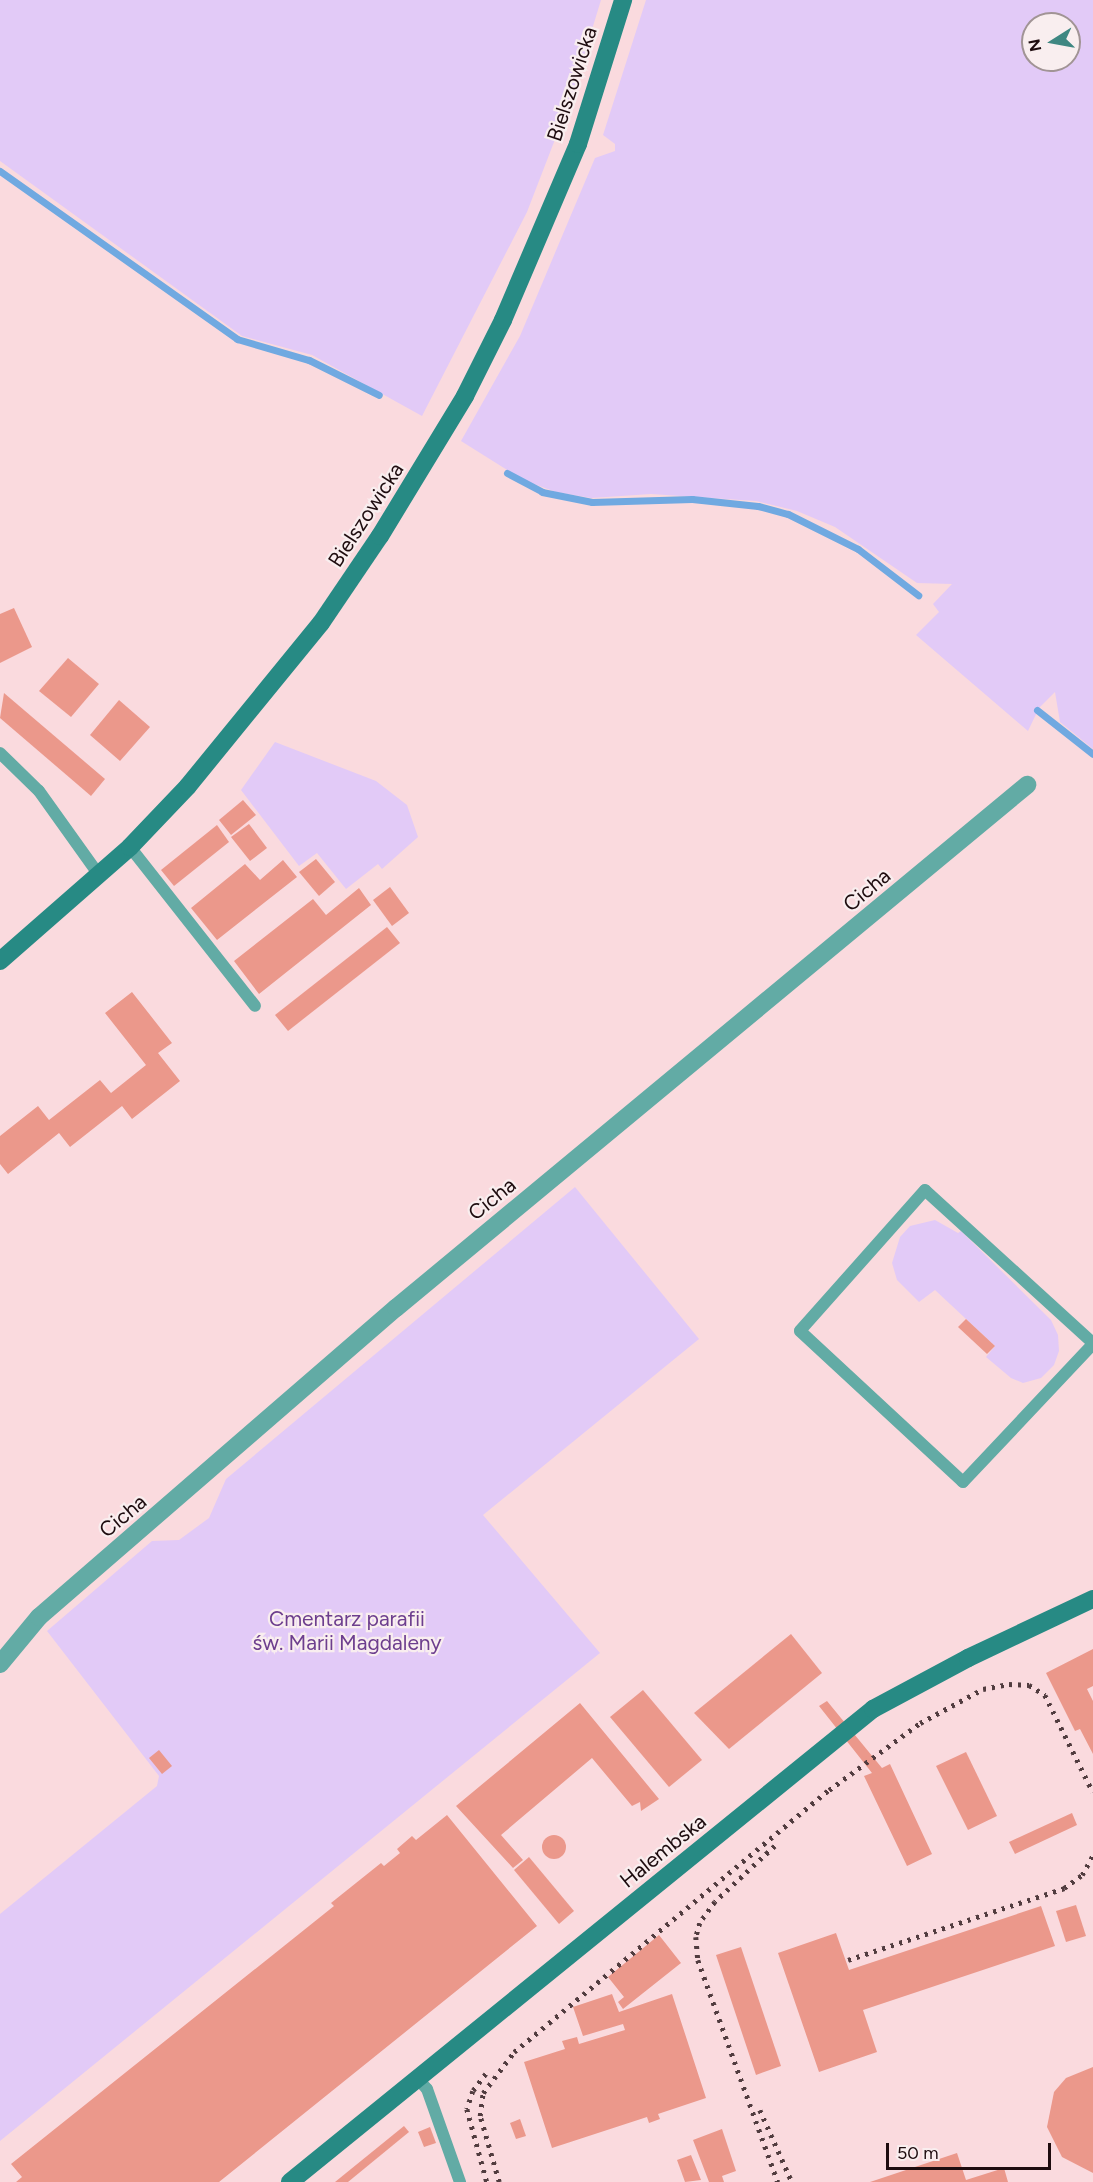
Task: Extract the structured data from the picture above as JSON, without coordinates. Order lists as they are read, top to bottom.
{
  "streets": {
    "street": ["Bielszowicka", "Cicha", "Halembska"]
  },
  "parks": ["Cmentarz parafii św. Marii Magdaleny"],
  "scale_bar": "50 m",
  "north": "left"
}
